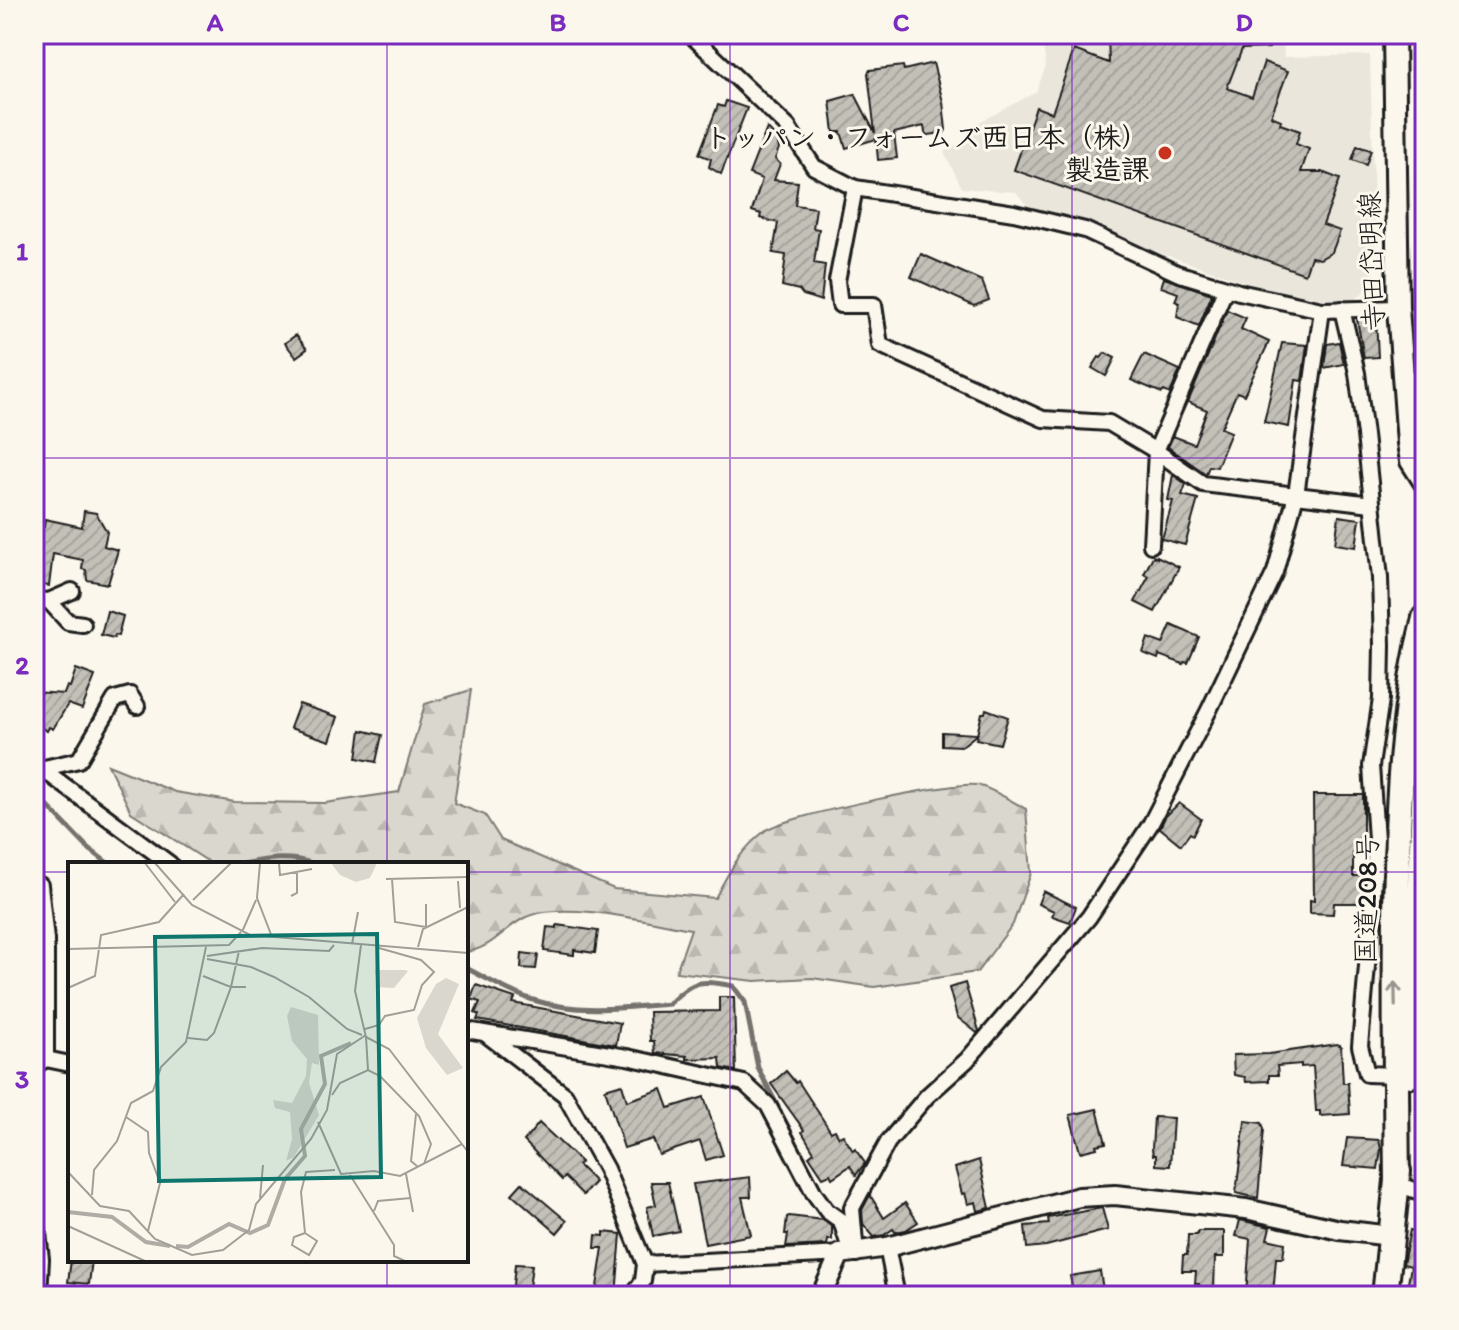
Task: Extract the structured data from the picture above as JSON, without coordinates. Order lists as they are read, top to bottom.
{
  "streets": {
    "highway": ["国道208号"],
    "main road": ["寺田岱明線"]
  },
  "places": ["トッパン・フォームズ西日本（株） 製造課"],
  "grid": {
    "columns": [
      "A",
      "B",
      "C",
      "D"
    ],
    "rows": ["1", "2", "3"]
  }
}
